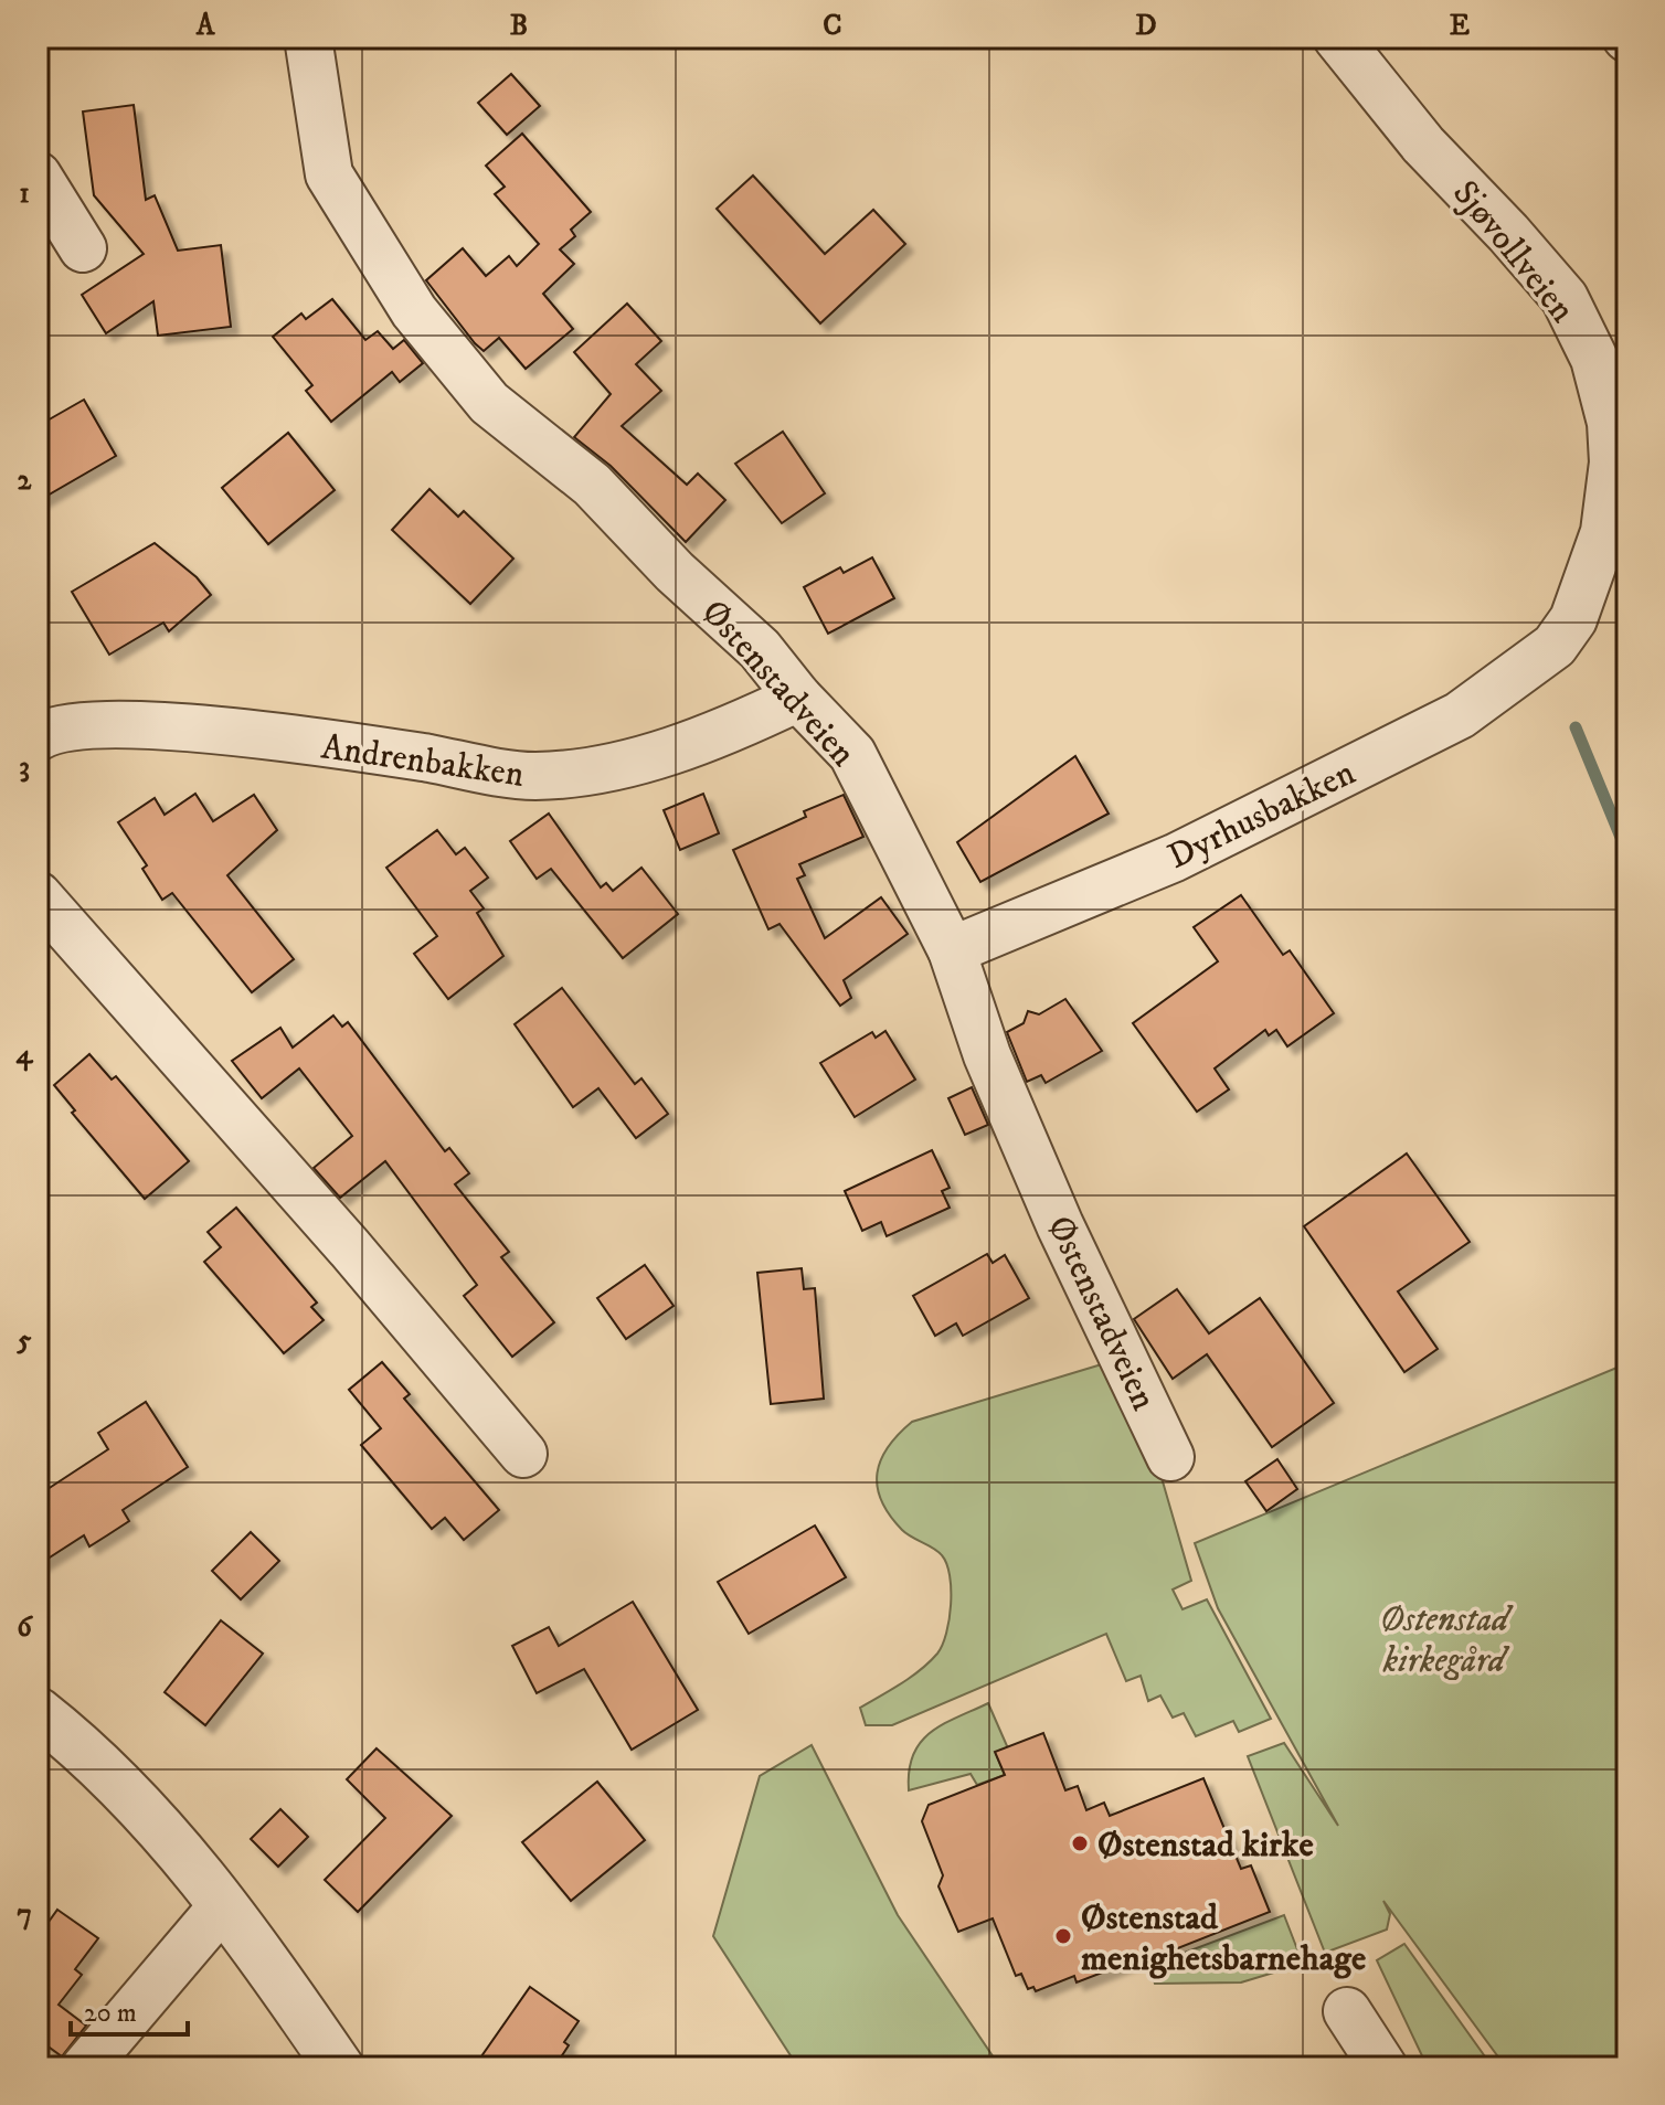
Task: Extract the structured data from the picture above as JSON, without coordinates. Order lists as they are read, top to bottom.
{
  "streets": {
    "street": [
      "Sjøvollveien",
      "Østenstadveien",
      "Andrenbakken",
      "Dyrhusbakken"
    ]
  },
  "crossings": [
    ["Sjøvollveien", "Dyrhusbakken"],
    ["Østenstadveien", "Andrenbakken"],
    ["Østenstadveien", "Dyrhusbakken"]
  ],
  "parks": ["Østenstad kirkegård"],
  "places": ["Østenstad kirke", "Østenstad menighetsbarnehage"],
  "scale_bar": "20 m",
  "grid": {
    "columns": [
      "A",
      "B",
      "C",
      "D",
      "E"
    ],
    "rows": [
      "1",
      "2",
      "3",
      "4",
      "5",
      "6",
      "7"
    ]
  }
}
